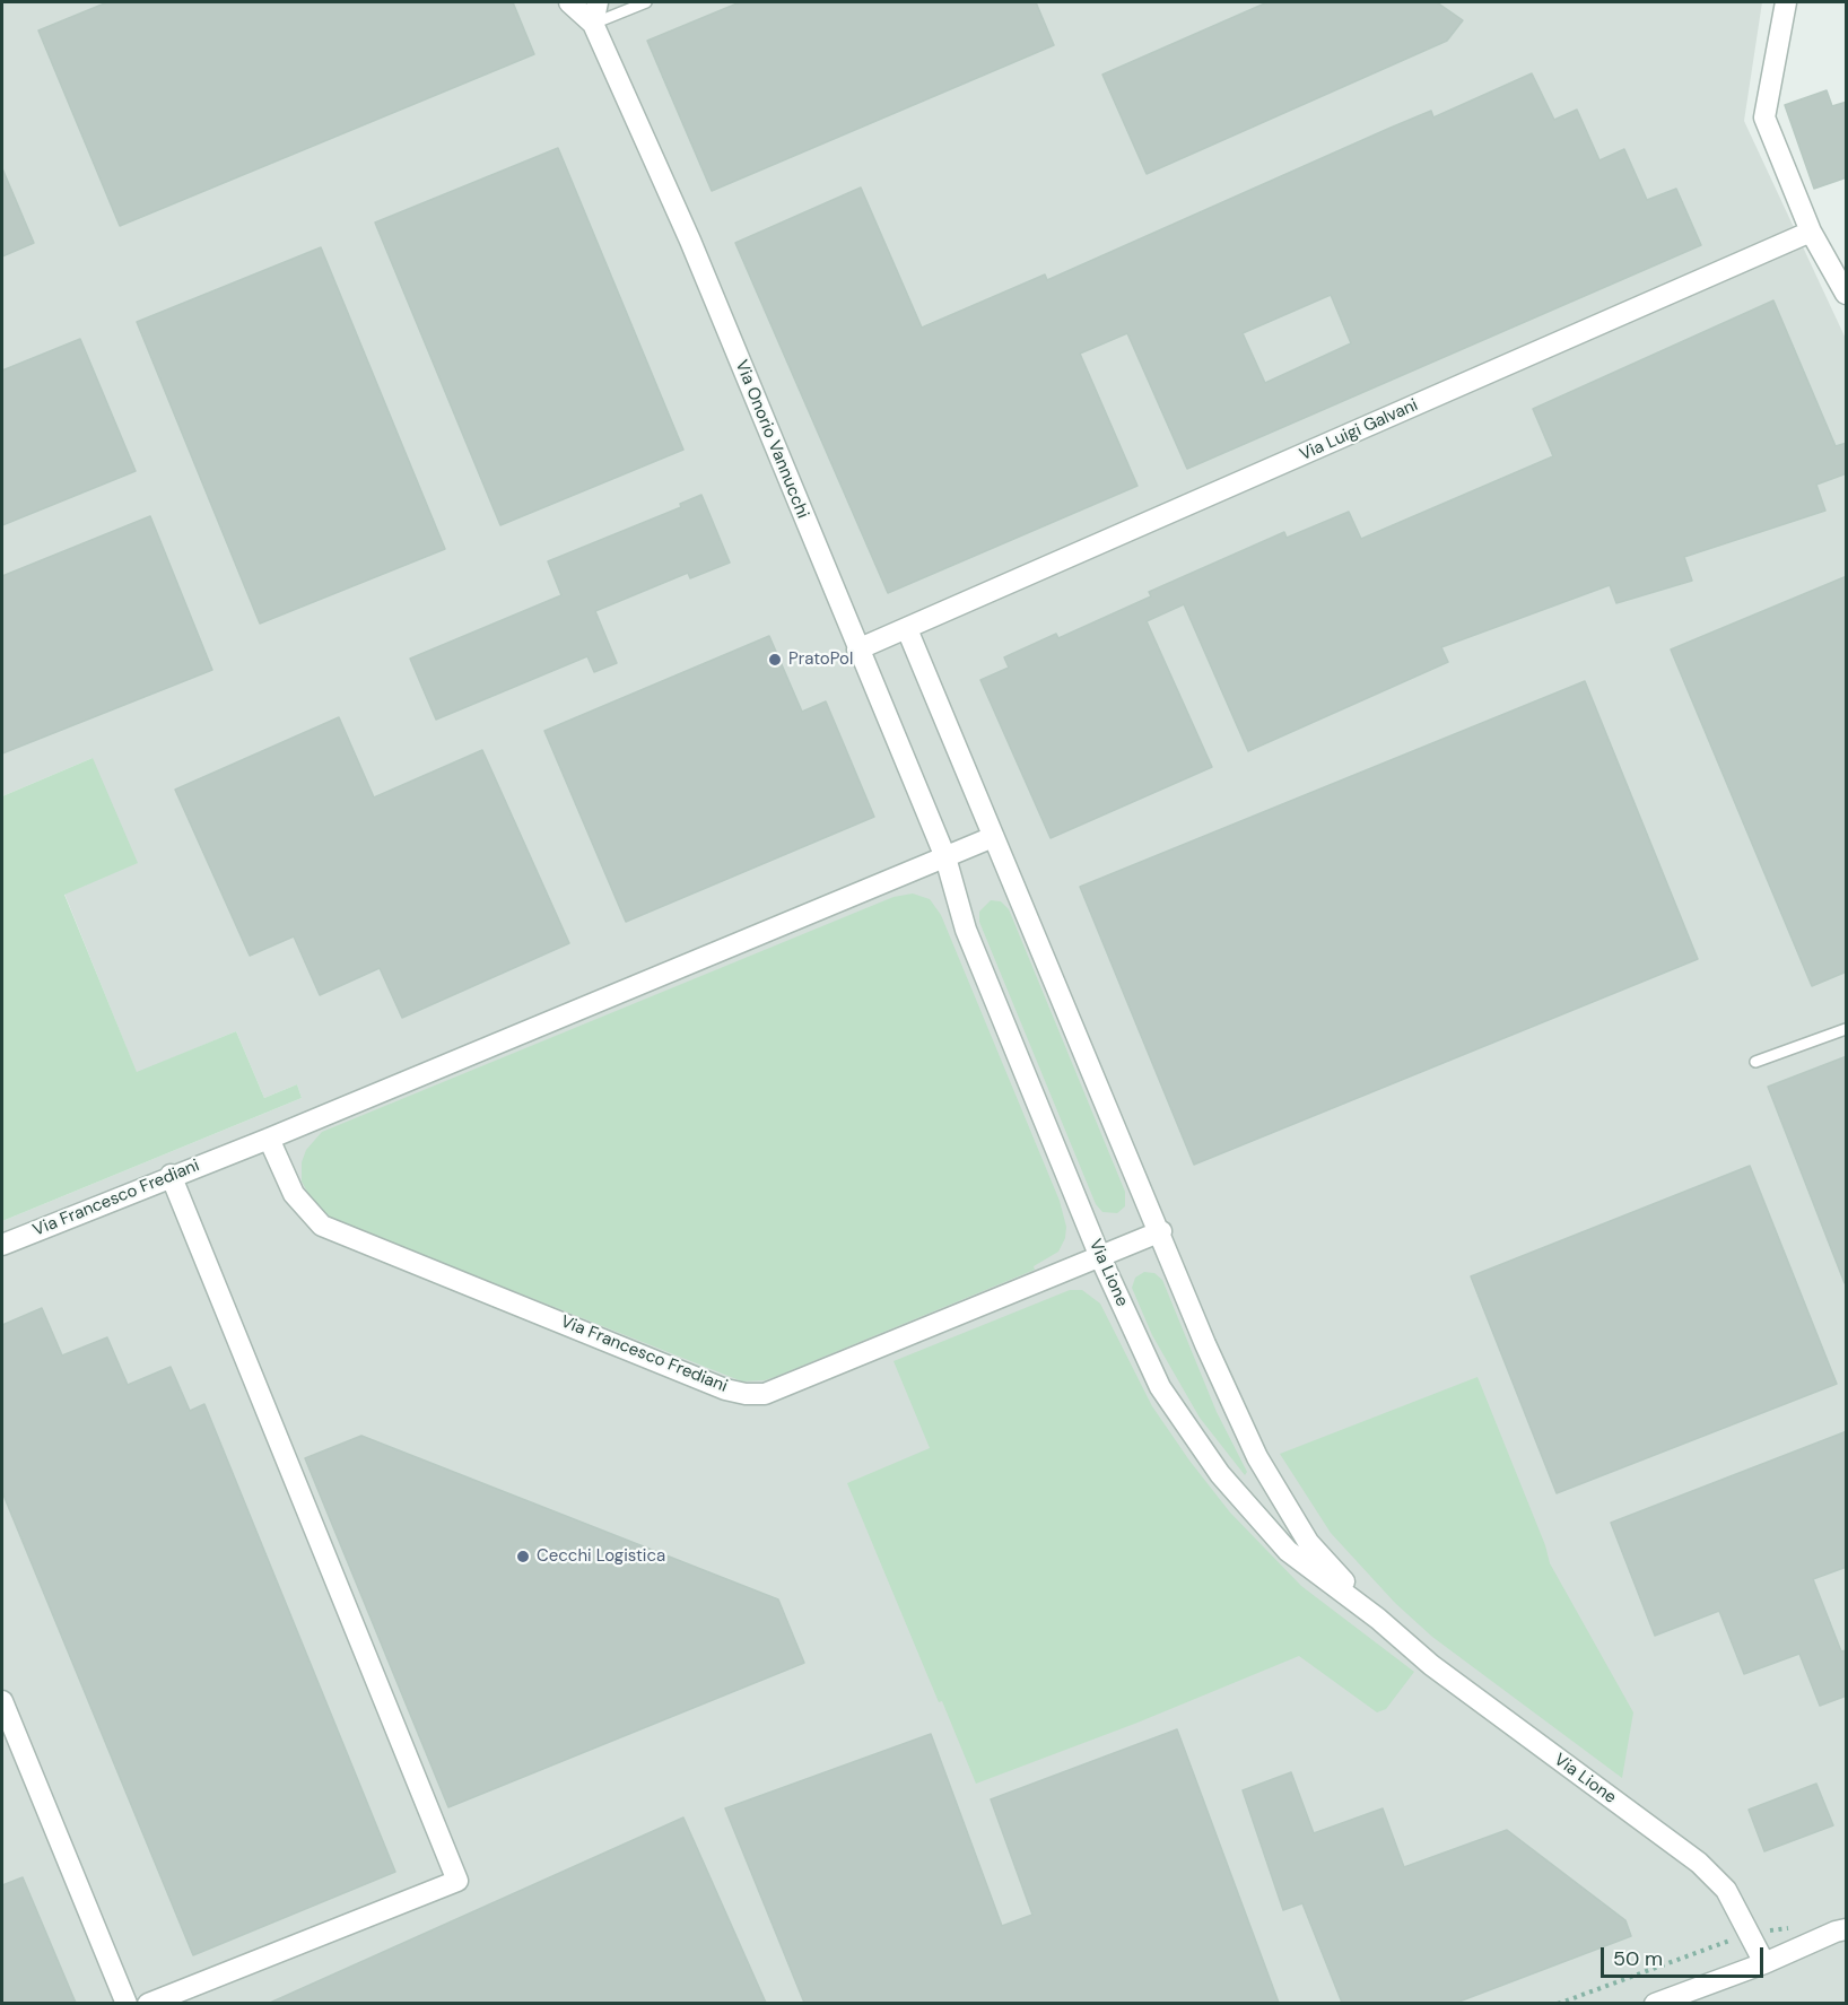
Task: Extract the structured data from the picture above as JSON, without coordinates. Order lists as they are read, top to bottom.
{
  "streets": {
    "street": [
      "Via Luigi Galvani",
      "Via Onorio Vannucchi",
      "Via Francesco Frediani",
      "Via Lione"
    ]
  },
  "crossings": [
    ["Via Luigi Galvani", "Via Onorio Vannucchi"],
    ["Via Onorio Vannucchi", "Via Francesco Frediani"],
    ["Via Onorio Vannucchi", "Via Lione"],
    ["Via Francesco Frediani", "Via Lione"]
  ],
  "places": ["PratoPol", "Cecchi Logistica"],
  "scale_bar": "50 m"
}
